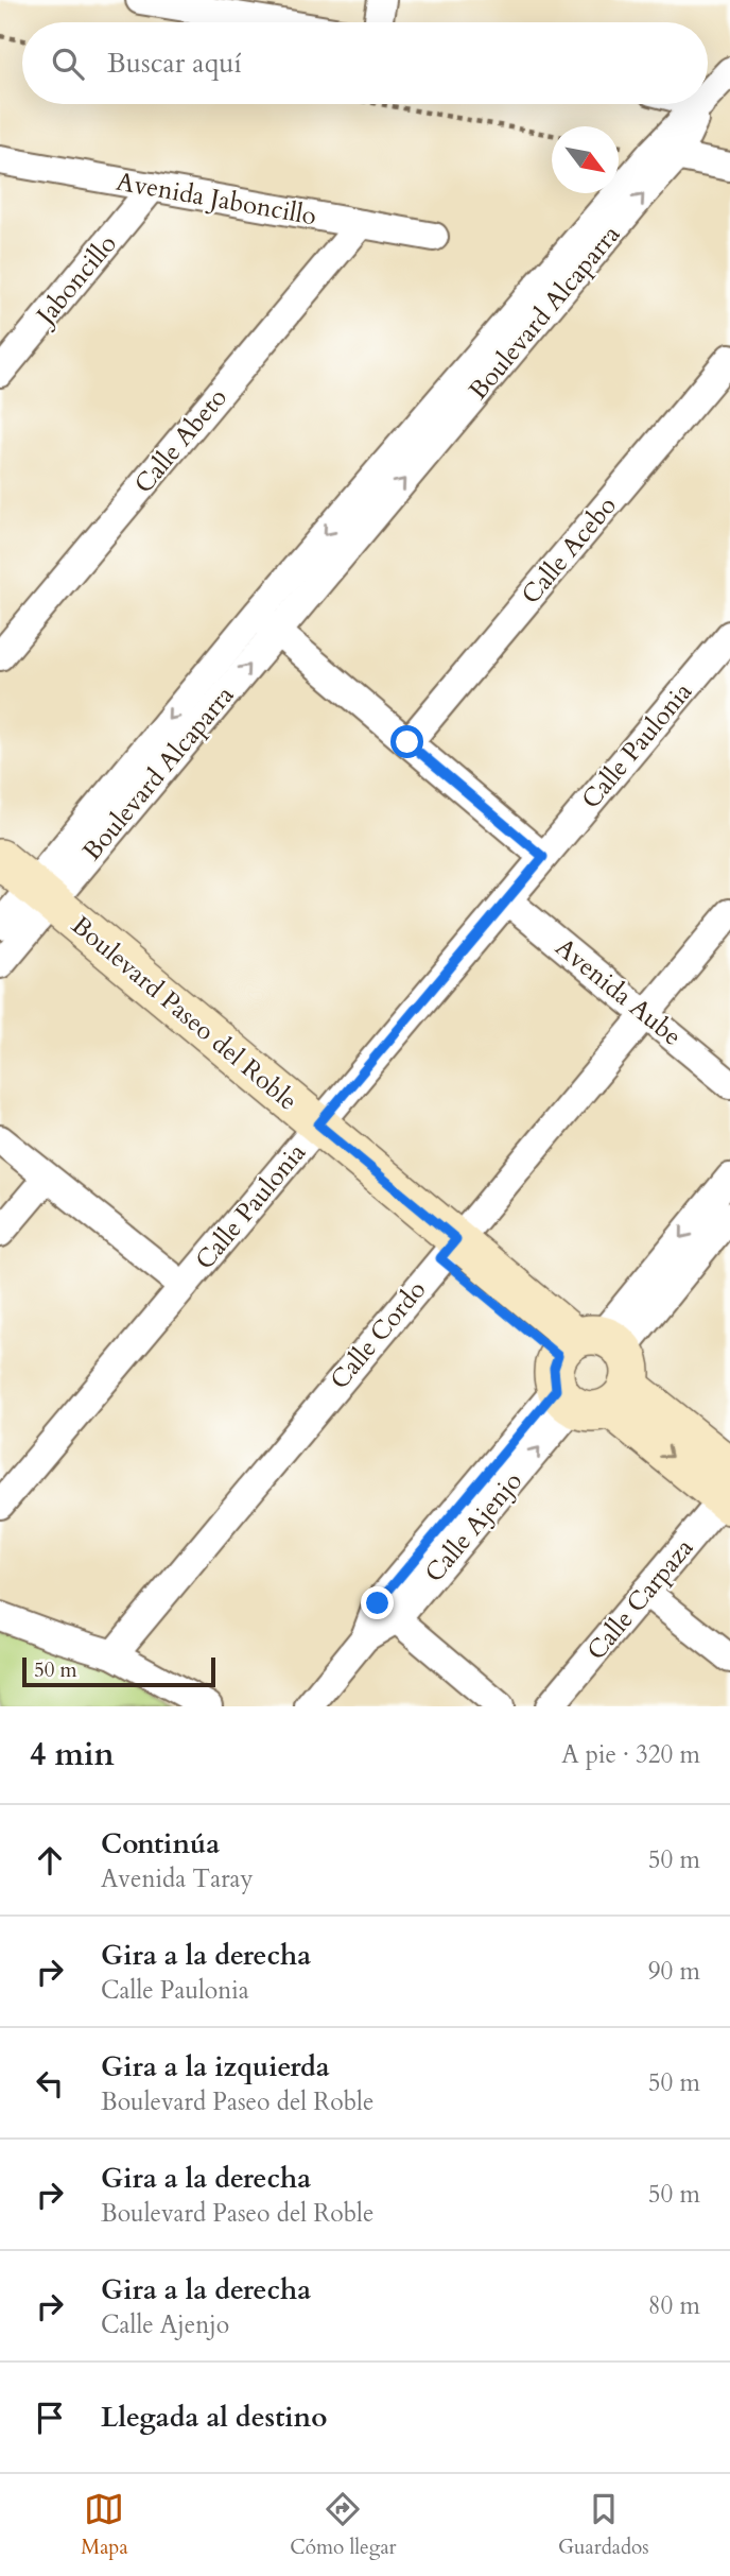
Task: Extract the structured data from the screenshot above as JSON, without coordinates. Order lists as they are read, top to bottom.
{
  "streets": {
    "street": [
      "Avenida Jaboncillo",
      "Jaboncillo",
      "Boulevard Alcaparra",
      "Calle Abeto",
      "Calle Acebo",
      "Calle Paulonia",
      "Avenida Aube",
      "Boulevard Paseo del Roble",
      "Calle Cordo",
      "Calle Ajenjo",
      "Calle Carpaza"
    ]
  },
  "crossings": [
    ["Avenida Jaboncillo", "Jaboncillo"],
    ["Avenida Jaboncillo", "Calle Abeto"],
    ["Boulevard Alcaparra", "Boulevard Paseo del Roble"],
    ["Calle Paulonia", "Avenida Aube"],
    ["Calle Paulonia", "Boulevard Paseo del Roble"],
    ["Avenida Aube", "Calle Cordo"],
    ["Boulevard Paseo del Roble", "Calle Cordo"],
    ["Boulevard Paseo del Roble", "Calle Ajenjo"],
    ["Boulevard Paseo del Roble", "Calle Carpaza"]
  ],
  "scale_bar": "50 m",
  "north": "bottom right",
  "page": {
    "search": "Buscar aquí",
    "scale": "50 m",
    "heading": ["4 min", "A pie · 320 m"],
    "list": [
      ["Continúa", "Avenida Taray", "50 m"],
      ["Gira a la derecha", "Calle Paulonia", "90 m"],
      ["Gira a la izquierda", "Boulevard Paseo del Roble", "50 m"],
      ["Gira a la derecha", "Boulevard Paseo del Roble", "50 m"],
      ["Gira a la derecha", "Calle Ajenjo", "80 m"],
      "Llegada al destino"
    ],
    "nav": ["Mapa", "Cómo llegar", "Guardados"]
  }
}
